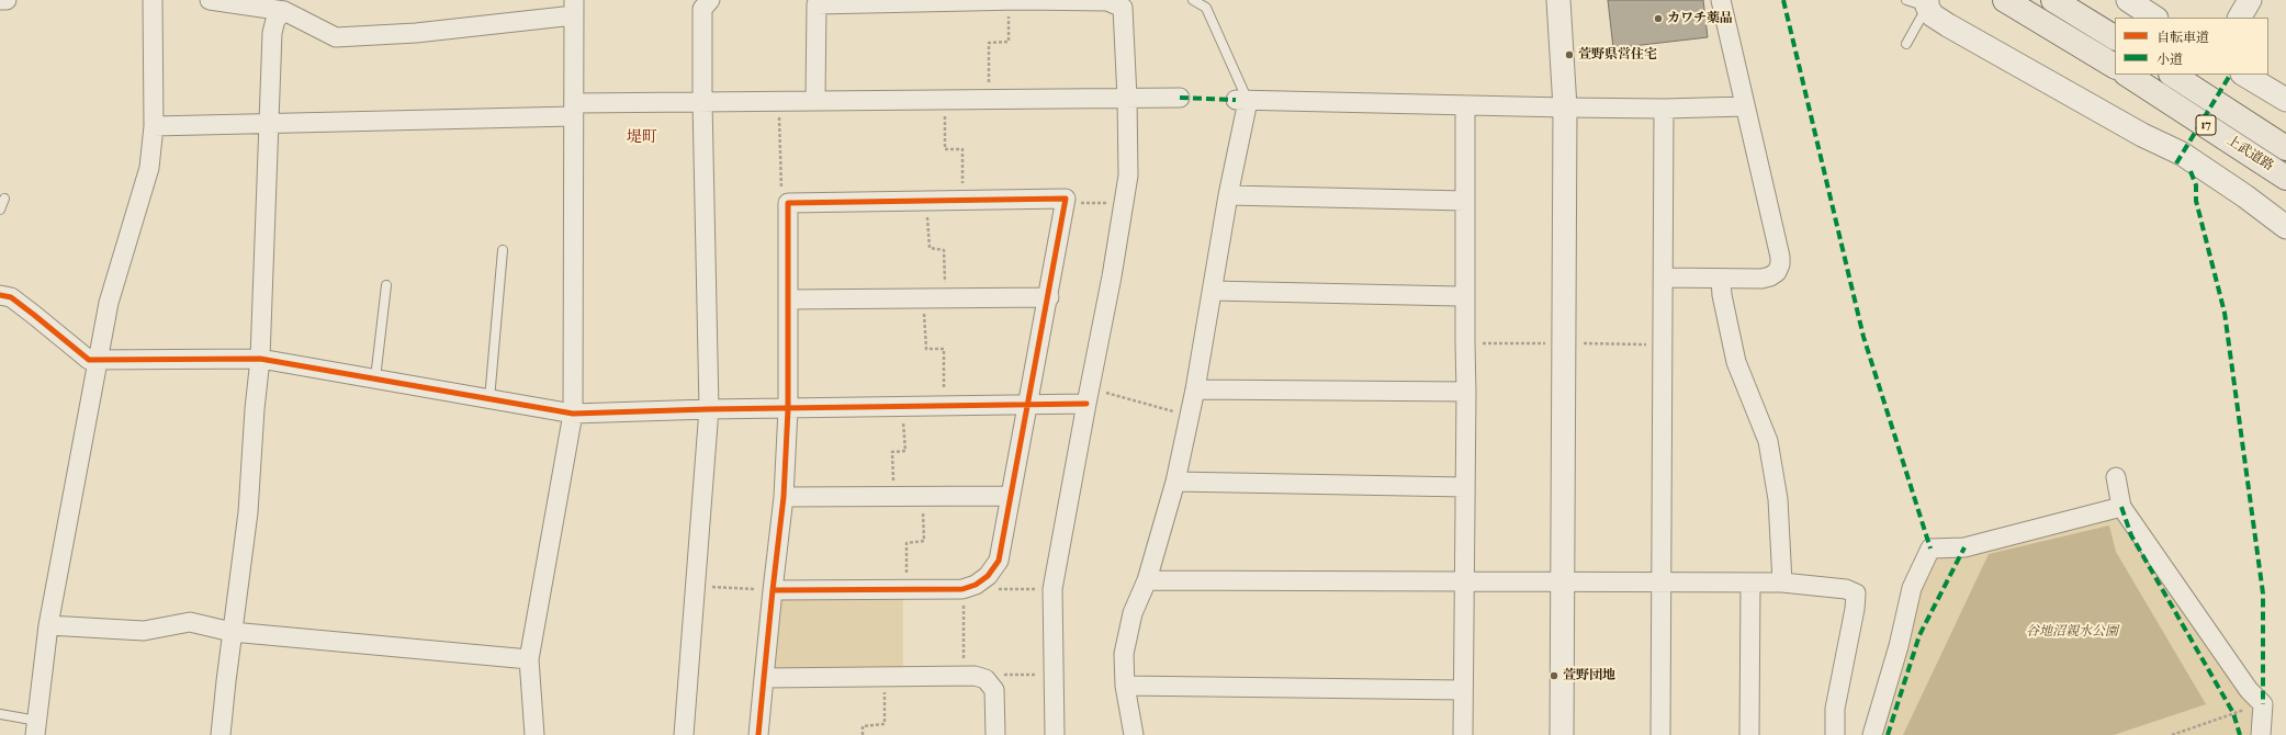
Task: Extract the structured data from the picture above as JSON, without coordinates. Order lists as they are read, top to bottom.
{
  "streets": {
    "highway": ["17", "上武道路"]
  },
  "districts": ["堤町"],
  "parks": ["谷地沼親水公園"],
  "places": ["カワチ薬品", "萱野県営住宅", "萱野団地"],
  "legend": ["自転車道", "小道"]
}
